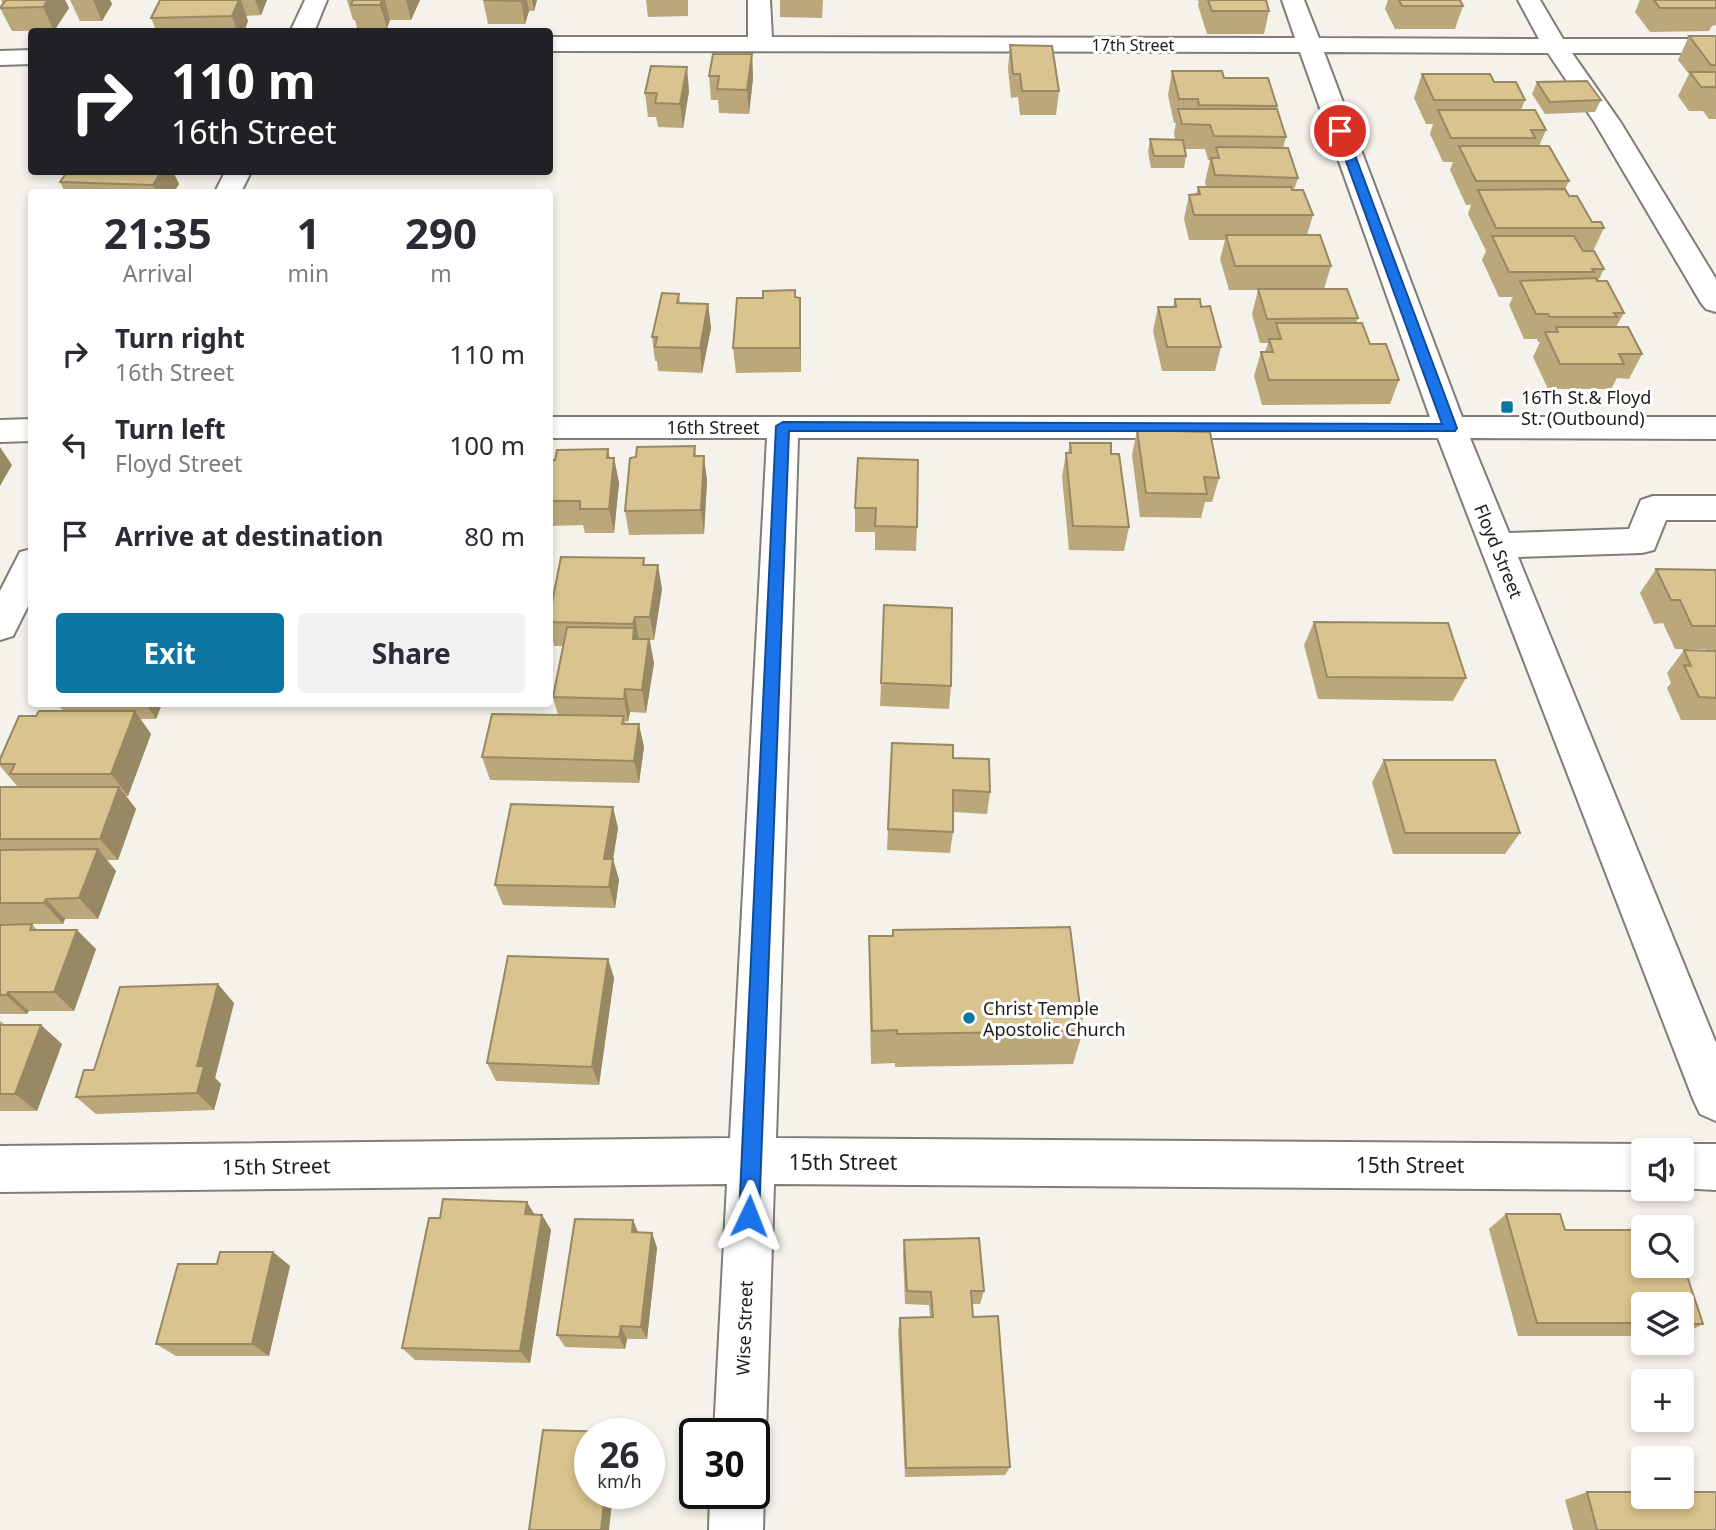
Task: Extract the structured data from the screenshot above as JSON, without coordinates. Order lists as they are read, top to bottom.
{
  "streets": {
    "street": [
      "17th Street",
      "16th Street",
      "Floyd Street",
      "15th Street",
      "Wise Street"
    ]
  },
  "crossings": [
    ["17th Street", "Floyd Street"],
    ["16th Street", "Floyd Street"],
    ["16th Street", "Wise Street"],
    ["15th Street", "Wise Street"]
  ],
  "places": {
    "transit": ["16Th St.& Floyd St. (Outbound)"],
    "other": ["Christ Temple Apostolic Church"]
  },
  "page": {
    "turn": ["110 m", "16th Street"],
    "eta": [
      "21:35",
      "Arrival",
      "1",
      "min",
      "290",
      "m"
    ],
    "list": [
      {
        "name": "Turn right",
        "note": "16th Street",
        "value": "110 m"
      },
      {
        "name": "Turn left",
        "note": "Floyd Street",
        "value": "100 m"
      },
      {
        "name": "Arrive at destination",
        "value": "80 m"
      }
    ],
    "buttons": ["Exit", "Share"],
    "map_buttons": ["+", "−"],
    "speed": "26 km/h",
    "limit": "30"
  }
}
